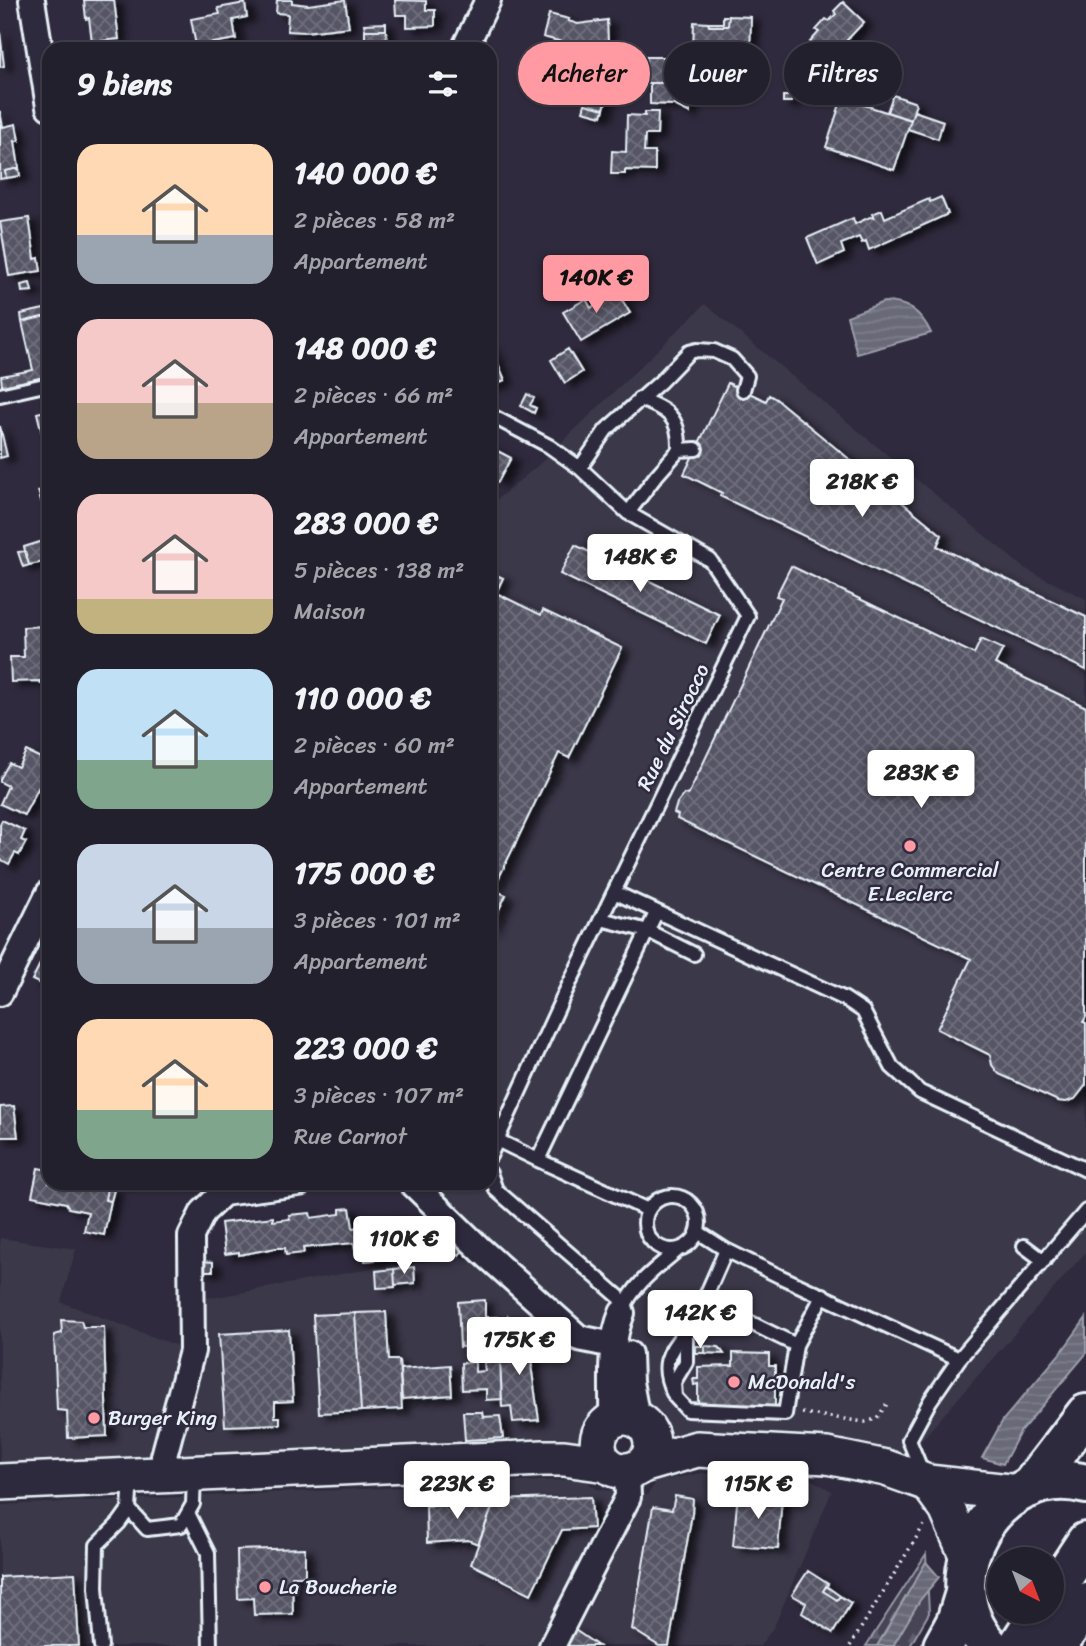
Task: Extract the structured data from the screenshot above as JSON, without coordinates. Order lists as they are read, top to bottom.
{
  "streets": {
    "lane": ["Rue du Sirocco"]
  },
  "places": [
    "Centre Commercial E.Leclerc",
    "McDonald's",
    "Burger King",
    "La Boucherie"
  ],
  "north": "bottom right",
  "page": {
    "chip": ["Acheter", "Louer", "Filtres"],
    "heading": "9 biens",
    "list": [
      {
        "name": "140 000 €",
        "note": "2 pièces · 58 m² · Appartement"
      },
      {
        "name": "148 000 €",
        "note": "2 pièces · 66 m² · Appartement"
      },
      {
        "name": "283 000 €",
        "note": "5 pièces · 138 m² · Maison"
      },
      {
        "name": "110 000 €",
        "note": "2 pièces · 60 m² · Appartement"
      },
      {
        "name": "175 000 €",
        "note": "3 pièces · 101 m² · Appartement"
      },
      {
        "name": "223 000 €",
        "note": "3 pièces · 107 m² · Rue Carnot"
      }
    ],
    "price": [
      "140K €",
      "218K €",
      "148K €",
      "283K €",
      "110K €",
      "142K €",
      "175K €",
      "223K €",
      "115K €"
    ]
  }
}
